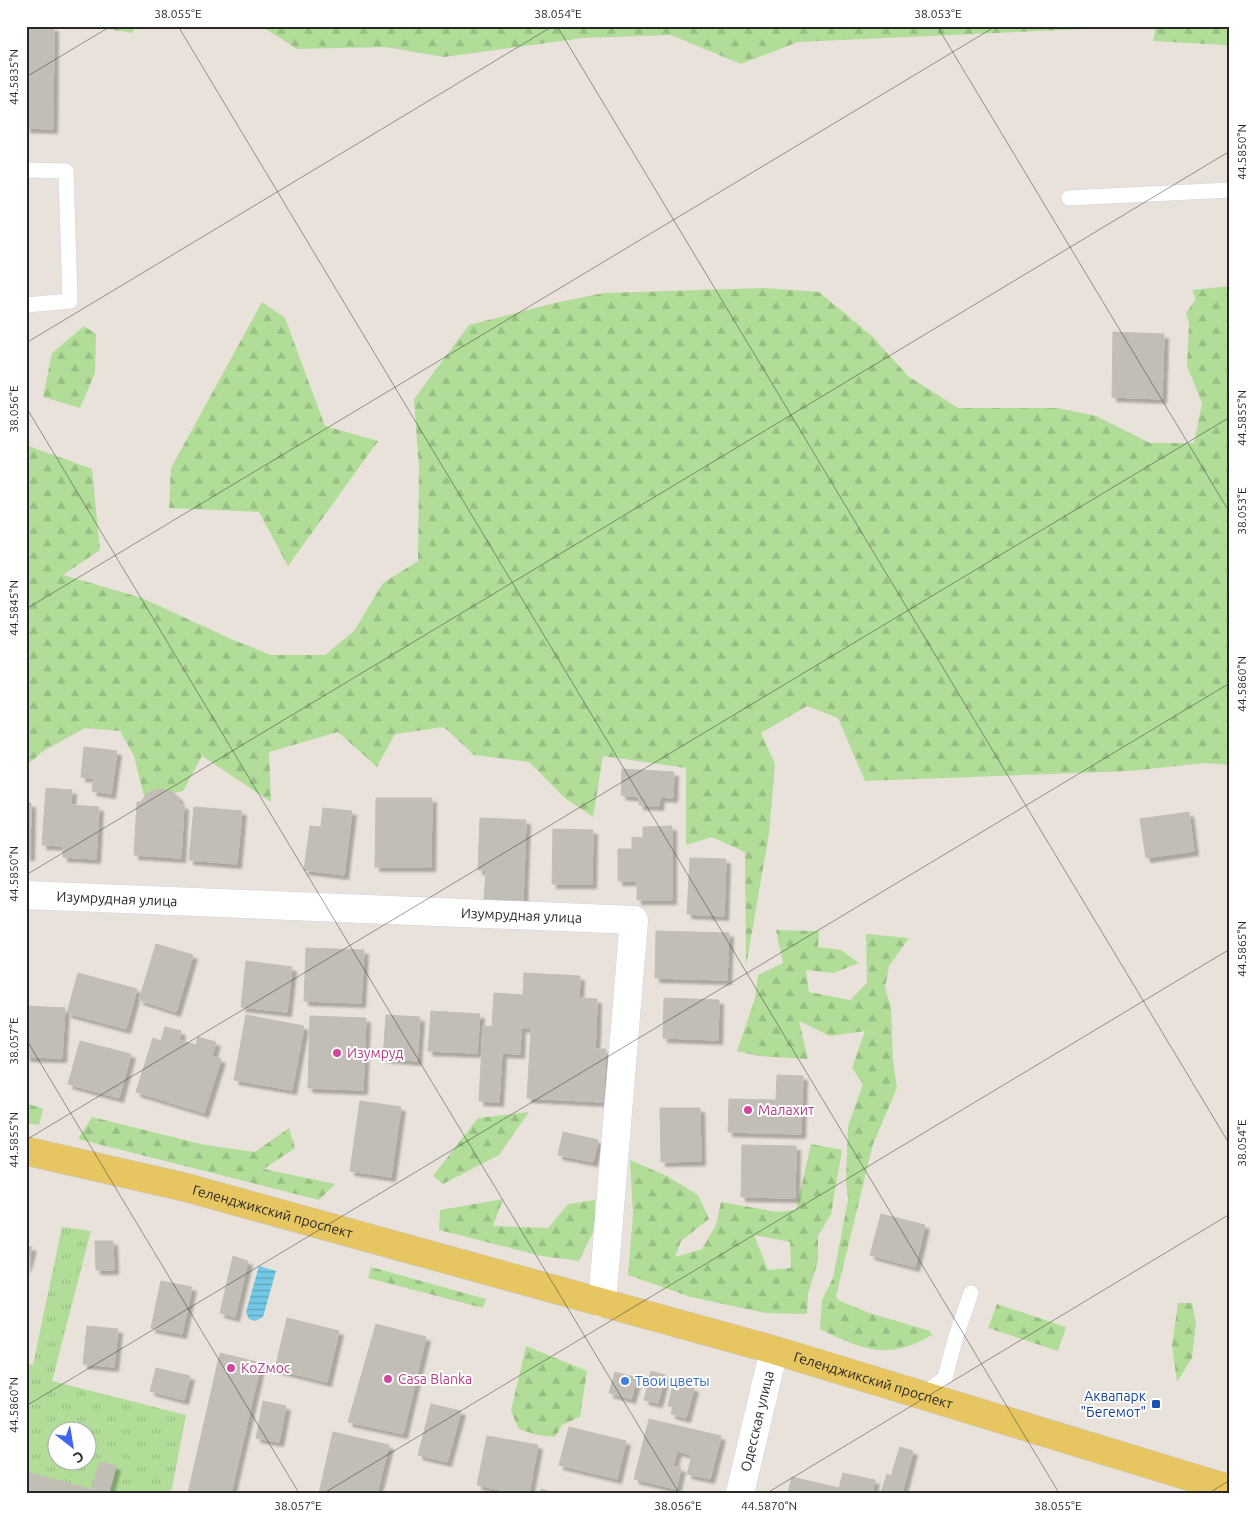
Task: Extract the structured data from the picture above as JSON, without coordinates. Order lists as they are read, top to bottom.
{
  "streets": {
    "main road": ["Геленджикский проспект"],
    "street": ["Изумрудная улица", "Одесская улица"]
  },
  "crossings": [
    ["Изумрудная улица", "Геленджикский проспект"],
    ["Геленджикский проспект", "Одесская улица"]
  ],
  "places": {
    "other": [
      "Изумруд",
      "Малахит",
      "КоZмос",
      "Casa Blanka",
      "Твои цветы"
    ],
    "transit": ["Аквапарк \"Бегемот\""]
  },
  "north": "bottom right",
  "coordinates": [
    "38.055°E",
    "38.054°E",
    "38.053°E",
    "44.5835°N",
    "44.5850°N",
    "38.056°E",
    "44.5855°N",
    "44.5845°N",
    "44.5860°N",
    "44.5865°N",
    "38.057°E",
    "44.5870°N"
  ]
}
